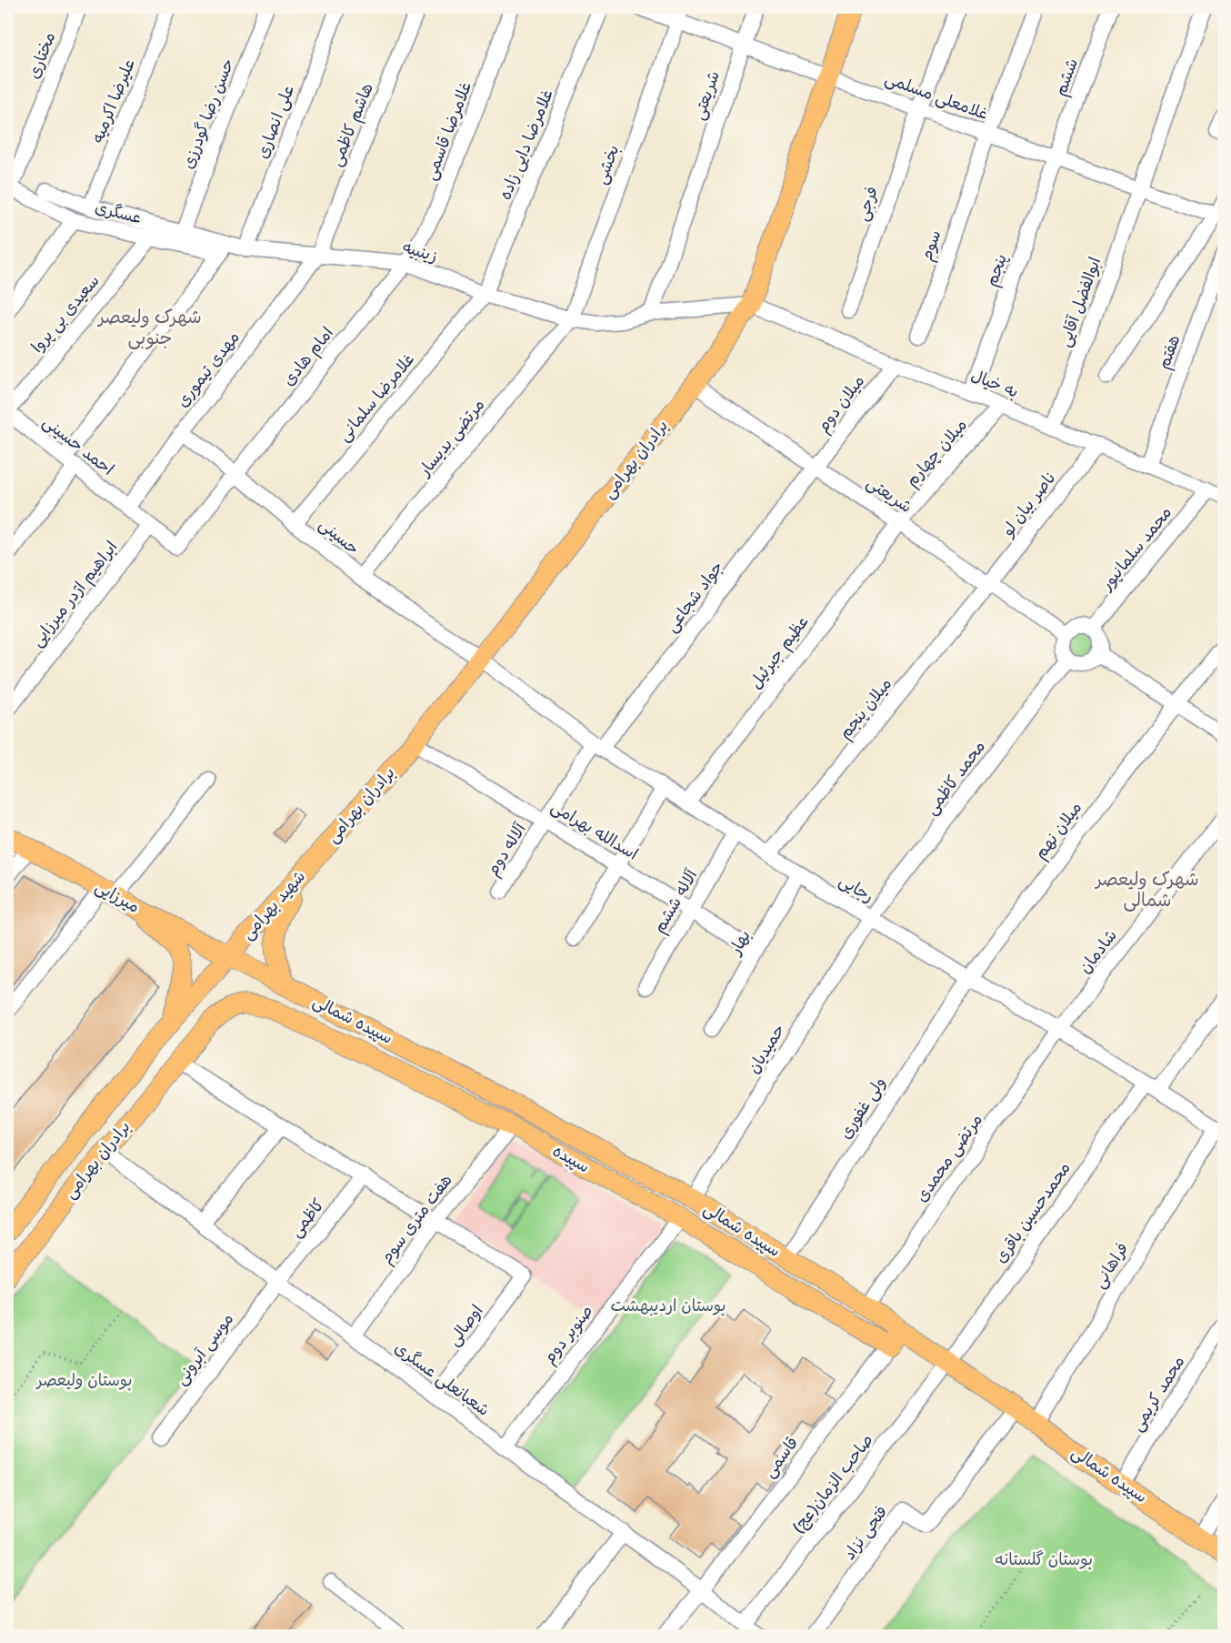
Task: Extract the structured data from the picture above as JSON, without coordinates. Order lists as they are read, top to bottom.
{
  "streets": {
    "main road": [
      "برادران بهرامی",
      "میرزایی",
      "شهید بهرامی",
      "سپیده شمالی",
      "سپیده"
    ],
    "street": [
      "مختاری",
      "ششم",
      "شریعتی",
      "غلامعلی مسلمی",
      "علیرضا اکرمیه",
      "حسن رضا گودرزی",
      "علی انصاری",
      "هاشم کاظمی",
      "غلامرضا قاسمی",
      "غلامرضا دایی زاده",
      "بخشی",
      "فرجی",
      "عسگری",
      "سوم",
      "زینبیه",
      "پنجم",
      "ابوالفضل آقایی",
      "سعیدی بی پروا",
      "هفتم",
      "امام هادی",
      "مهدی تیموری",
      "به خیال",
      "غلامرضا سلمانی",
      "میلان دوم",
      "مرتضی بدیسار",
      "احمد حسینی",
      "میلان چهارم",
      "ناصر بیان لو",
      "حسینی",
      "محمد سلمانپور",
      "ابراهیم اژدر میرزایی",
      "جواد شجاعی",
      "عظیم جبرئیل",
      "میلان پنجم",
      "محمد کاظمی",
      "اسدالله بهرامی",
      "میلان نهم",
      "آلاله دوم",
      "رجایی",
      "آلاله ششم",
      "بهار",
      "شادمان",
      "حمیدیان",
      "ولی غفوری",
      "مرتضی محمدی",
      "محمدحسین باقری",
      "کاظمی",
      "هفت متری سوم",
      "فراهانی",
      "اوصالی",
      "صنوبر دوم",
      "موسی آبرونی",
      "شعبانعلی عسگری",
      "محمد کریمی",
      "قاسمی",
      "صاحب الزمان(عج)",
      "فتحی نزاد"
    ]
  },
  "crossings": [
    ["مختاری", "عسگری"],
    ["ششم", "غلامعلی مسلمی"],
    ["ششم", "پنجم"],
    ["شریعتی", "غلامعلی مسلمی"],
    ["شریعتی", "زینبیه"],
    ["شریعتی", "میلان دوم"],
    ["شریعتی", "میلان چهارم"],
    ["شریعتی", "برادران بهرامی"],
    ["شریعتی", "ناصر بیان لو"],
    ["شریعتی", "محمد سلمانپور"],
    ["شریعتی", "جواد شجاعی"],
    ["شریعتی", "عظیم جبرئیل"],
    ["شریعتی", "میلان پنجم"],
    ["شریعتی", "محمد کاظمی"],
    ["غلامعلی مسلمی", "بخشی"],
    ["غلامعلی مسلمی", "فرجی"],
    ["غلامعلی مسلمی", "سوم"],
    ["غلامعلی مسلمی", "پنجم"],
    ["غلامعلی مسلمی", "ابوالفضل آقایی"],
    ["غلامعلی مسلمی", "هفتم"],
    ["غلامعلی مسلمی", "برادران بهرامی"],
    ["علیرضا اکرمیه", "زینبیه"],
    ["حسن رضا گودرزی", "زینبیه"],
    ["علی انصاری", "زینبیه"],
    ["هاشم کاظمی", "زینبیه"],
    ["هاشم کاظمی", "مهدی تیموری"],
    ["غلامرضا قاسمی", "زینبیه"],
    ["غلامرضا قاسمی", "امام هادی"],
    ["غلامرضا دایی زاده", "زینبیه"],
    ["غلامرضا دایی زاده", "غلامرضا سلمانی"],
    ["بخشی", "زینبیه"],
    ["بخشی", "مرتضی بدیسار"],
    ["عسگری", "سعیدی بی پروا"],
    ["عسگری", "احمد حسینی"],
    ["زینبیه", "امام هادی"],
    ["زینبیه", "مهدی تیموری"],
    ["زینبیه", "به خیال"],
    ["زینبیه", "غلامرضا سلمانی"],
    ["زینبیه", "مرتضی بدیسار"],
    ["زینبیه", "برادران بهرامی"],
    ["پنجم", "به خیال"],
    ["ابوالفضل آقایی", "به خیال"],
    ["سعیدی بی پروا", "احمد حسینی"],
    ["هفتم", "به خیال"],
    ["امام هادی", "احمد حسینی"],
    ["امام هادی", "حسینی"],
    ["مهدی تیموری", "احمد حسینی"],
    ["مهدی تیموری", "حسینی"],
    ["به خیال", "میلان دوم"],
    ["به خیال", "میلان چهارم"],
    ["به خیال", "برادران بهرامی"],
    ["به خیال", "ناصر بیان لو"],
    ["به خیال", "محمد سلمانپور"],
    ["غلامرضا سلمانی", "حسینی"],
    ["میلان دوم", "جواد شجاعی"],
    ["مرتضی بدیسار", "حسینی"],
    ["احمد حسینی", "حسینی"],
    ["احمد حسینی", "ابراهیم اژدر میرزایی"],
    ["میلان چهارم", "عظیم جبرئیل"],
    ["برادران بهرامی", "حسینی"],
    ["برادران بهرامی", "اسدالله بهرامی"],
    ["برادران بهرامی", "رجایی"],
    ["برادران بهرامی", "میرزایی"],
    ["برادران بهرامی", "شهید بهرامی"],
    ["برادران بهرامی", "سپیده شمالی"],
    ["برادران بهرامی", "سپیده"],
    ["برادران بهرامی", "شعبانعلی عسگری"],
    ["ناصر بیان لو", "میلان پنجم"],
    ["حسینی", "رجایی"],
    ["محمد سلمانپور", "محمد کاظمی"],
    ["جواد شجاعی", "آلاله دوم"],
    ["جواد شجاعی", "رجایی"],
    ["عظیم جبرئیل", "رجایی"],
    ["میلان پنجم", "رجایی"],
    ["محمد کاظمی", "رجایی"],
    ["محمد کاظمی", "حمیدیان"],
    ["اسدالله بهرامی", "آلاله دوم"],
    ["اسدالله بهرامی", "آلاله ششم"],
    ["اسدالله بهرامی", "بهار"],
    ["میلان نهم", "رجایی"],
    ["میلان نهم", "ولی غفوری"],
    ["آلاله دوم", "رجایی"],
    ["رجایی", "آلاله ششم"],
    ["رجایی", "بهار"],
    ["رجایی", "شادمان"],
    ["رجایی", "حمیدیان"],
    ["رجایی", "ولی غفوری"],
    ["رجایی", "مرتضی محمدی"],
    ["رجایی", "محمدحسین باقری"],
    ["رجایی", "فراهانی"],
    ["میرزایی", "شهید بهرامی"],
    ["میرزایی", "سپیده شمالی"],
    ["شهید بهرامی", "سپیده شمالی"],
    ["شادمان", "مرتضی محمدی"],
    ["سپیده شمالی", "حمیدیان"],
    ["سپیده شمالی", "ولی غفوری"],
    ["سپیده شمالی", "مرتضی محمدی"],
    ["سپیده شمالی", "محمدحسین باقری"],
    ["سپیده شمالی", "فراهانی"],
    ["سپیده شمالی", "محمد کریمی"],
    ["سپیده شمالی", "صاحب الزمان(عج)"],
    ["سپیده شمالی", "فتحی نزاد"],
    ["سپیده", "هفت متری سوم"],
    ["سپیده", "صنوبر دوم"],
    ["سپیده", "قاسمی"],
    ["محمدحسین باقری", "صاحب الزمان(عج)"],
    ["کاظمی", "موسی آبرونی"],
    ["کاظمی", "شعبانعلی عسگری"],
    ["هفت متری سوم", "اوصالی"],
    ["هفت متری سوم", "شعبانعلی عسگری"],
    ["اوصالی", "شعبانعلی عسگری"],
    ["صنوبر دوم", "شعبانعلی عسگری"],
    ["موسی آبرونی", "شعبانعلی عسگری"],
    ["شعبانعلی عسگری", "قاسمی"],
    ["شعبانعلی عسگری", "صاحب الزمان(عج)"]
  ],
  "districts": ["شهرک ولیعصر جنوبی", "شهرک ولیعصر شمالی"],
  "parks": ["بوستان اردیبهشت", "بوستان ولیعصر", "بوستان گلستانه"]
}
